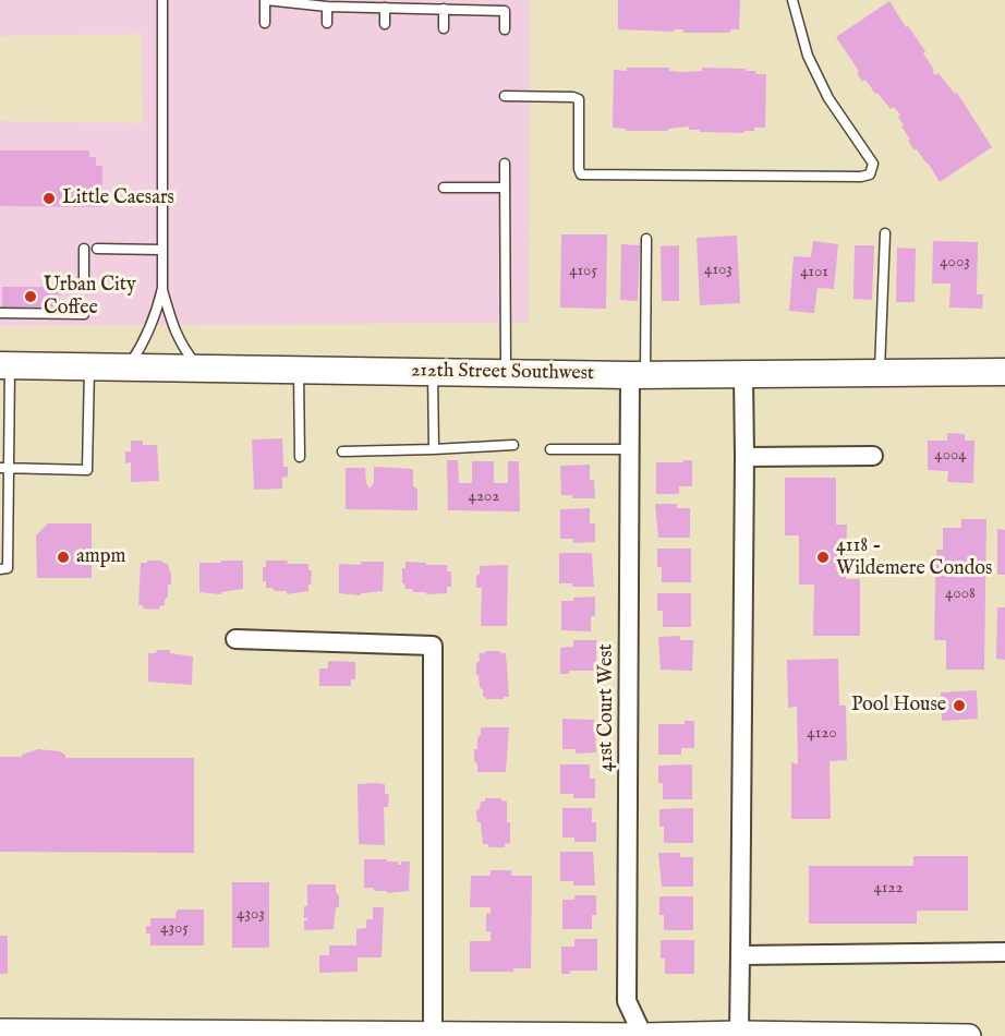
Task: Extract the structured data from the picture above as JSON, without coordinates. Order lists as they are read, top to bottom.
{
  "streets": {
    "main road": ["212th Street Southwest"],
    "street": ["41st Court West"]
  },
  "crossings": [
    ["212th Street Southwest", "41st Court West"]
  ],
  "places": [
    "Little Caesars",
    "Urban City Coffee",
    "ampm",
    "4118 - Wildemere Condos",
    "Pool House"
  ],
  "house_numbers": [
    "4003",
    "4103",
    "4105",
    "4101",
    "4004",
    "4202",
    "4008",
    "4120",
    "4122",
    "4303",
    "4305"
  ]
}
